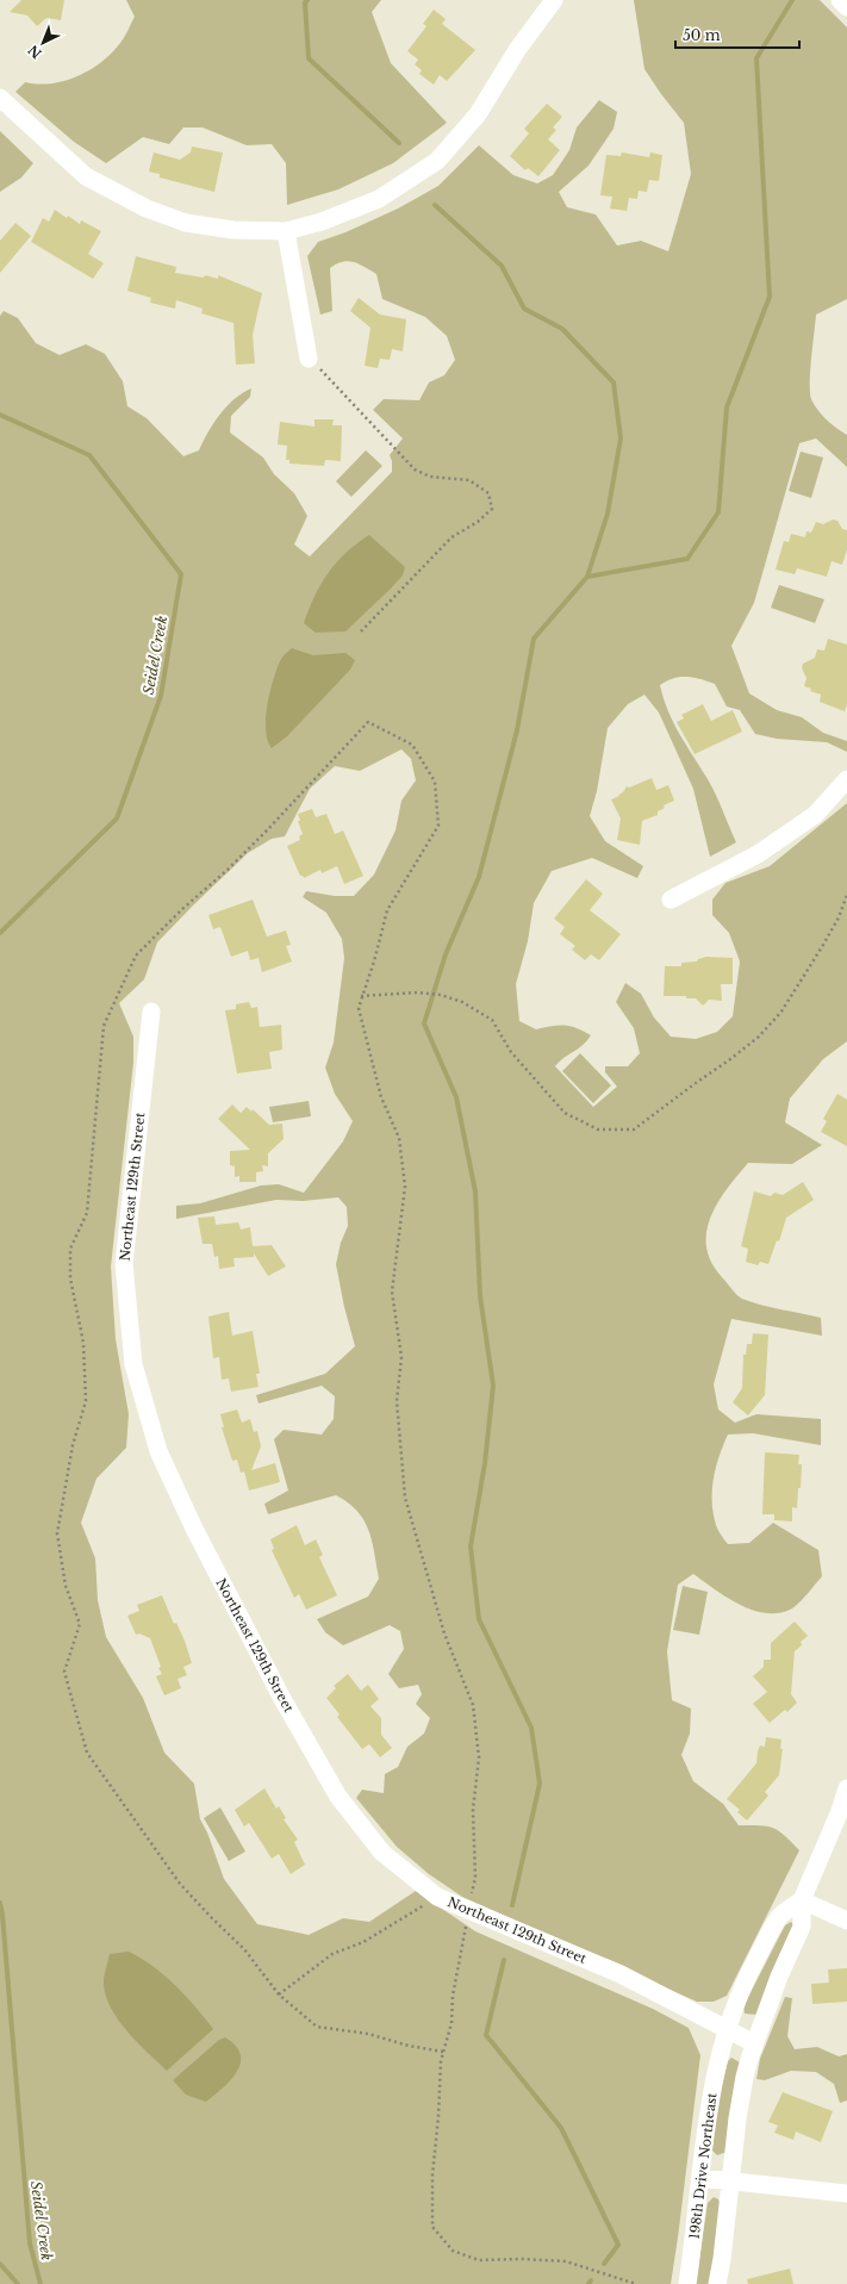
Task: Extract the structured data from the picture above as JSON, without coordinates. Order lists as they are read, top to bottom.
{
  "streets": {
    "street": ["Northeast 129th Street", "198th Drive Northeast"]
  },
  "crossings": [
    ["Northeast 129th Street", "198th Drive Northeast"]
  ],
  "water": ["Seidel Creek"],
  "scale_bar": "50 m",
  "north": "bottom left"
}
